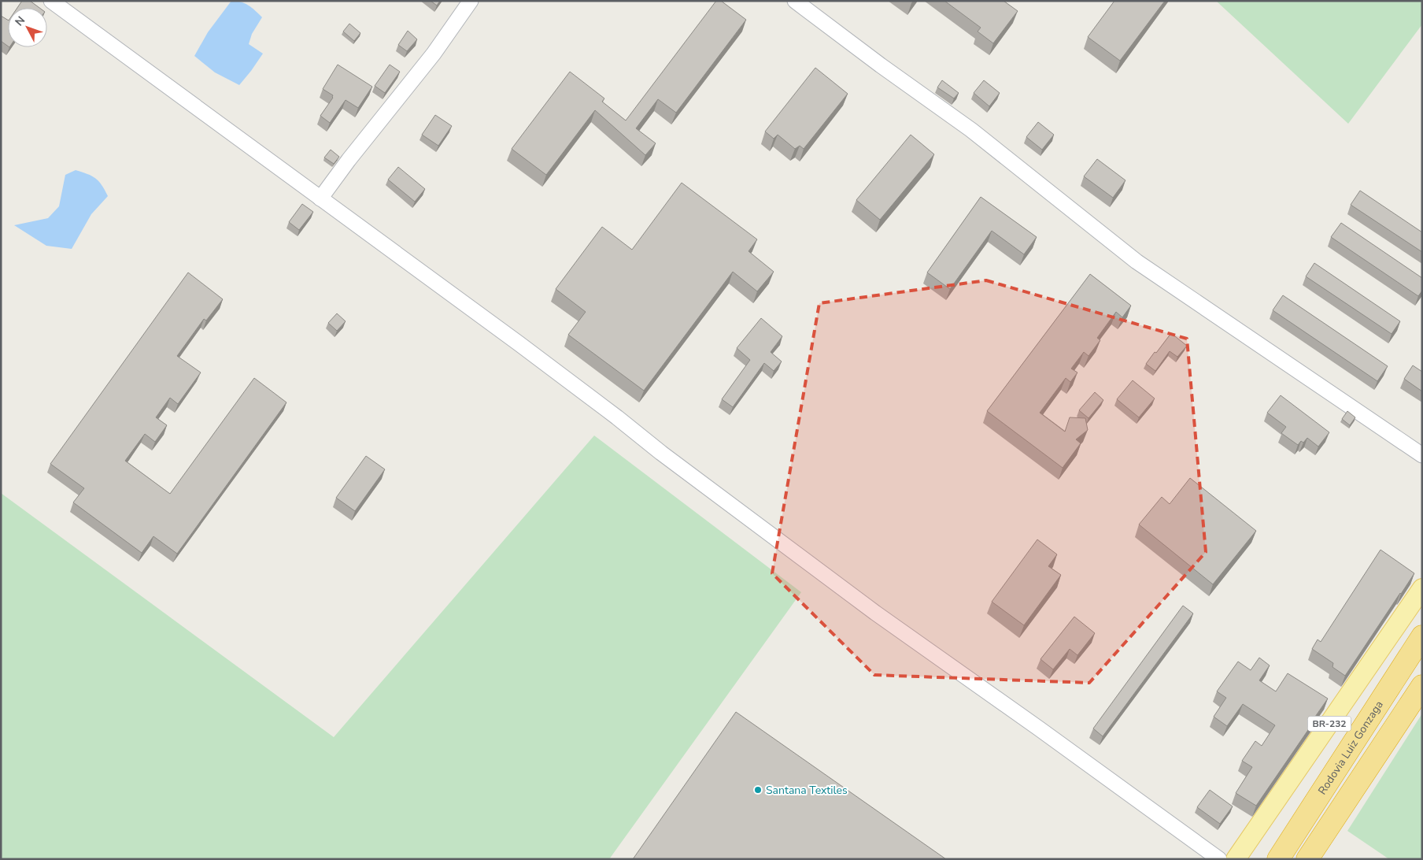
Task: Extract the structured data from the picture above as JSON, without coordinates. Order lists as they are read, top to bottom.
{
  "streets": {
    "highway": ["BR-232", "Rodovia Luiz Gonzaga"]
  },
  "places": ["Santana Textiles"],
  "north": "top left"
}
